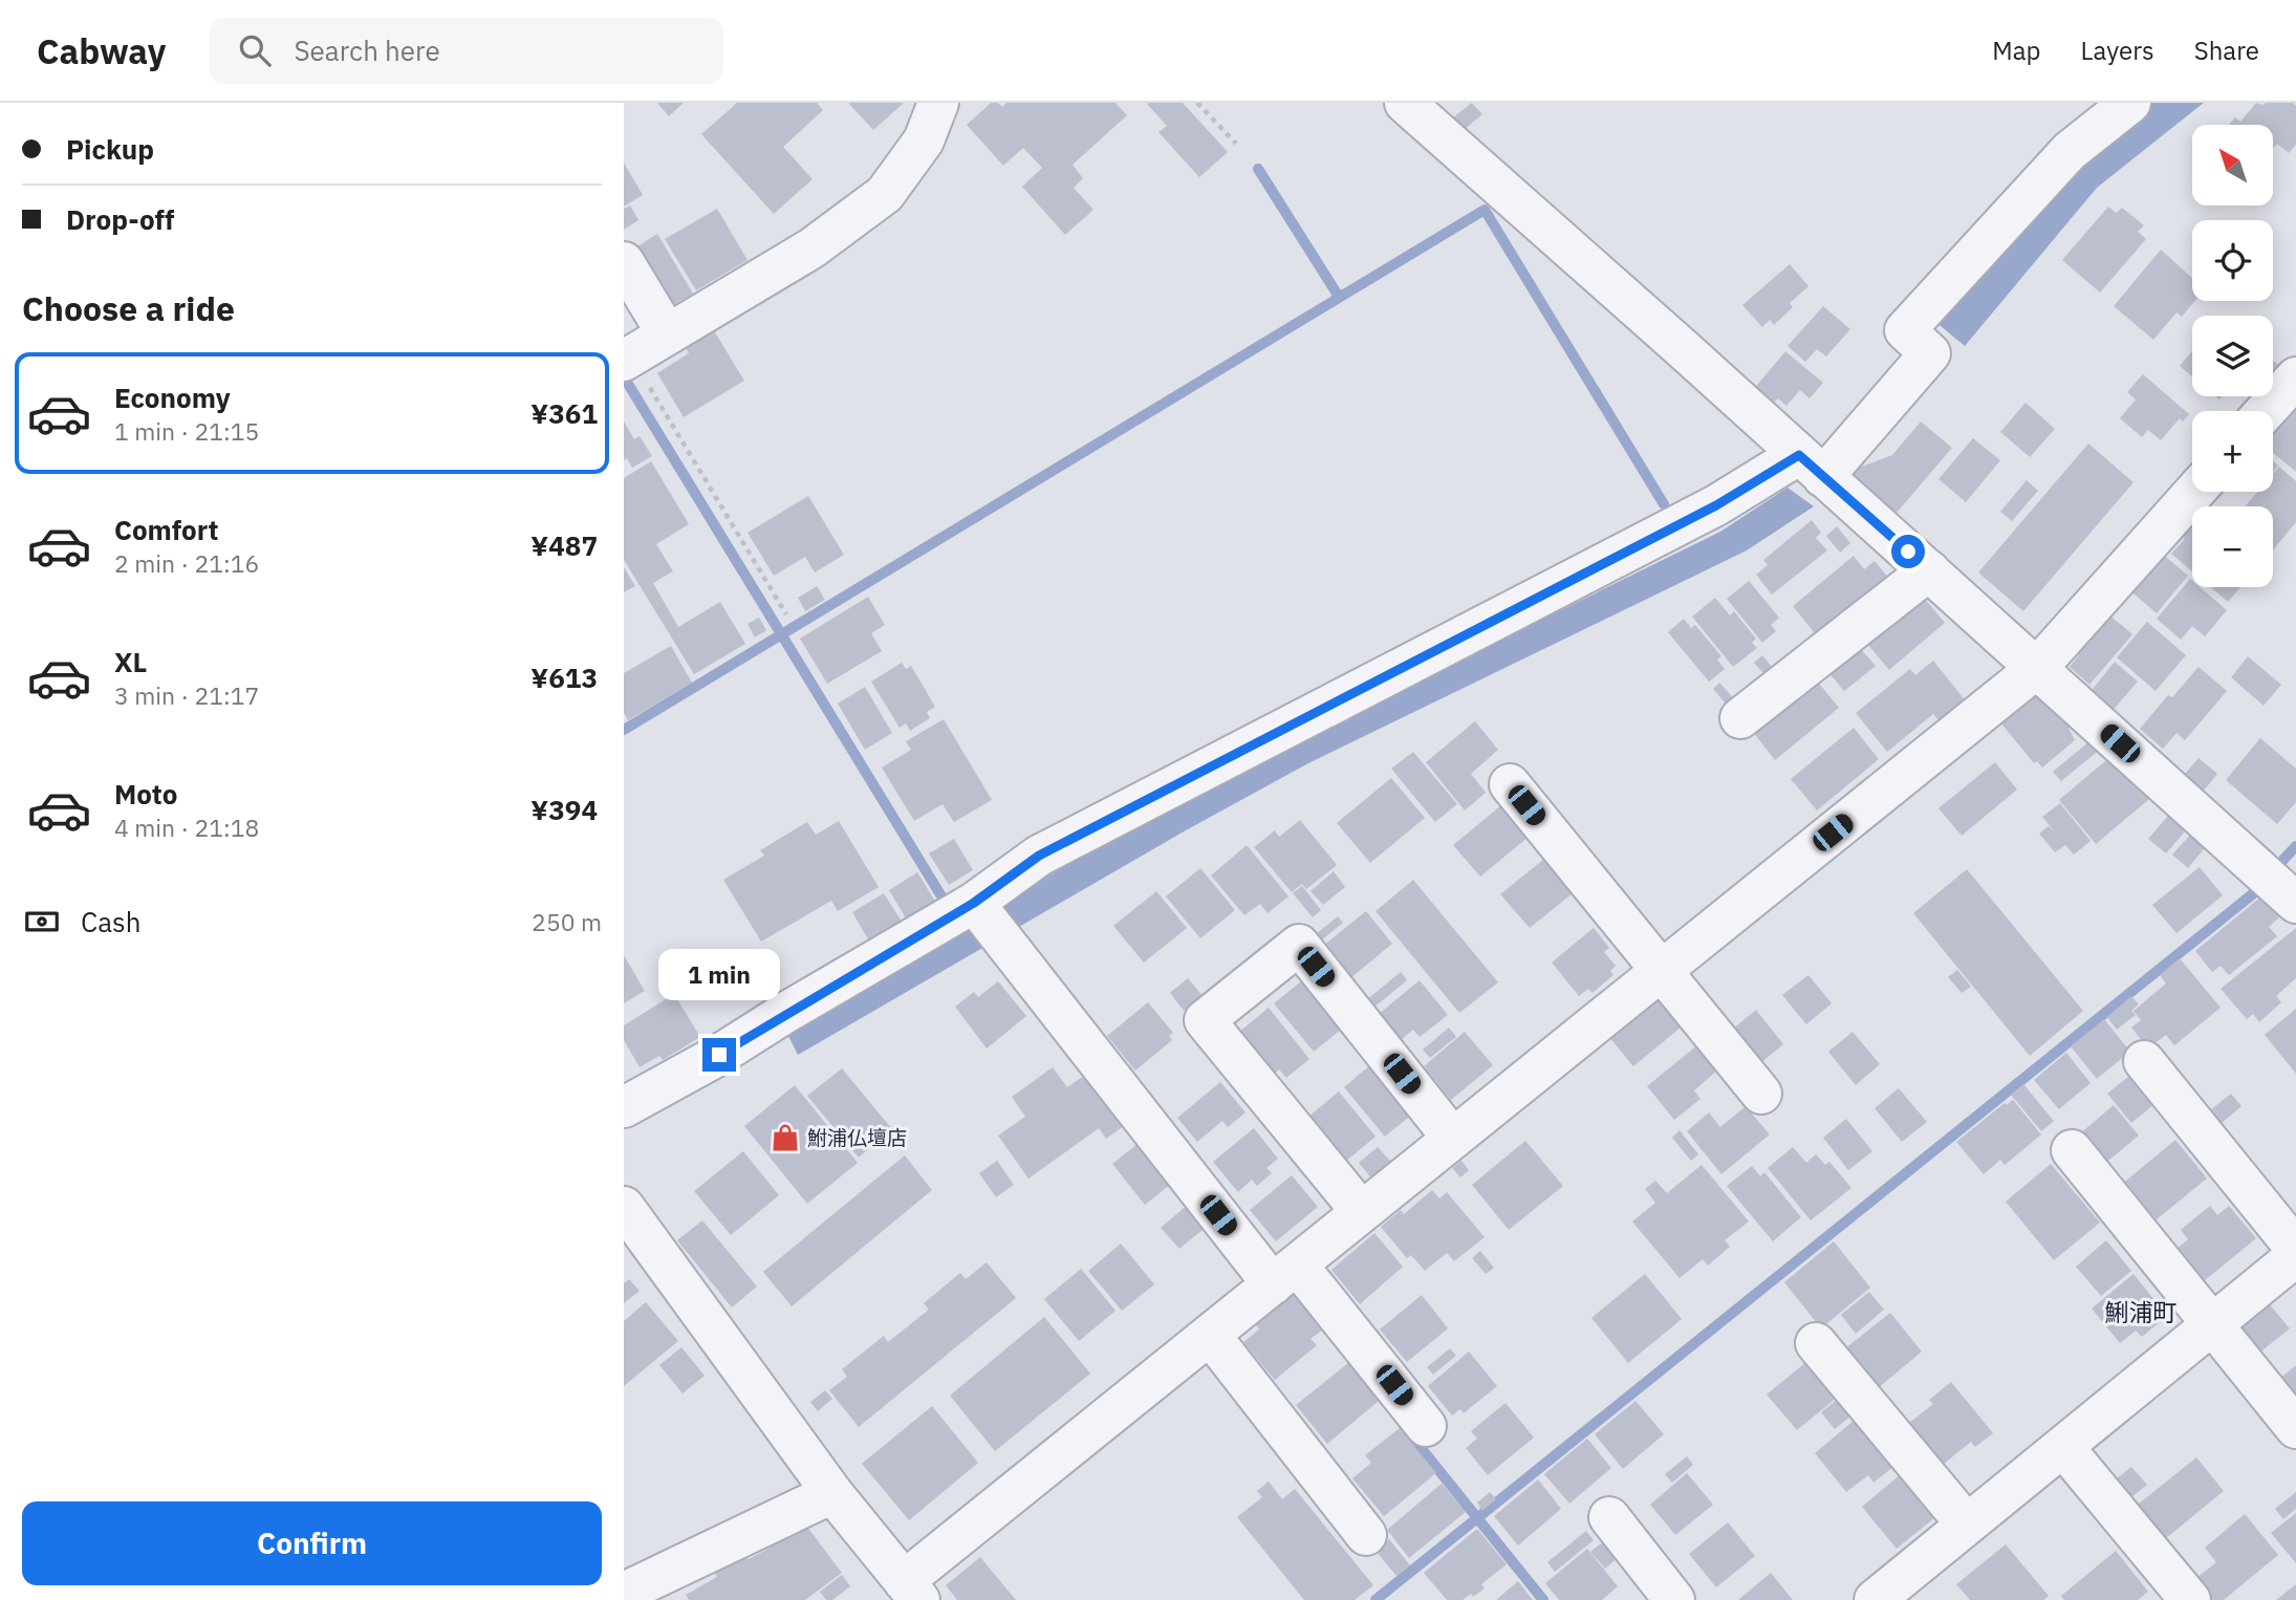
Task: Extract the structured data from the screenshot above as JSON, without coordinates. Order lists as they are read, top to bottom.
{
  "districts": ["鯏浦町"],
  "places": {
    "shop": ["鮒浦仏壇店"]
  },
  "north": "top left",
  "page": {
    "header": "Cabway",
    "search": "Search here",
    "nav": ["Map", "Layers", "Share"],
    "banner": ["Pickup", "Drop-off"],
    "map_buttons": ["+", "−"],
    "heading": "Choose a ride",
    "list": [
      {
        "name": "Economy",
        "note": "1 min · 21:15",
        "value": "¥361"
      },
      {
        "name": "Comfort",
        "note": "2 min · 21:16",
        "value": "¥487"
      },
      {
        "name": "XL",
        "note": "3 min · 21:17",
        "value": "¥613"
      },
      {
        "name": "Moto",
        "note": "4 min · 21:18",
        "value": "¥394"
      }
    ],
    "pay": ["Cash", "250 m"],
    "bubble": "1 min",
    "buttons": "Confirm"
  }
}
